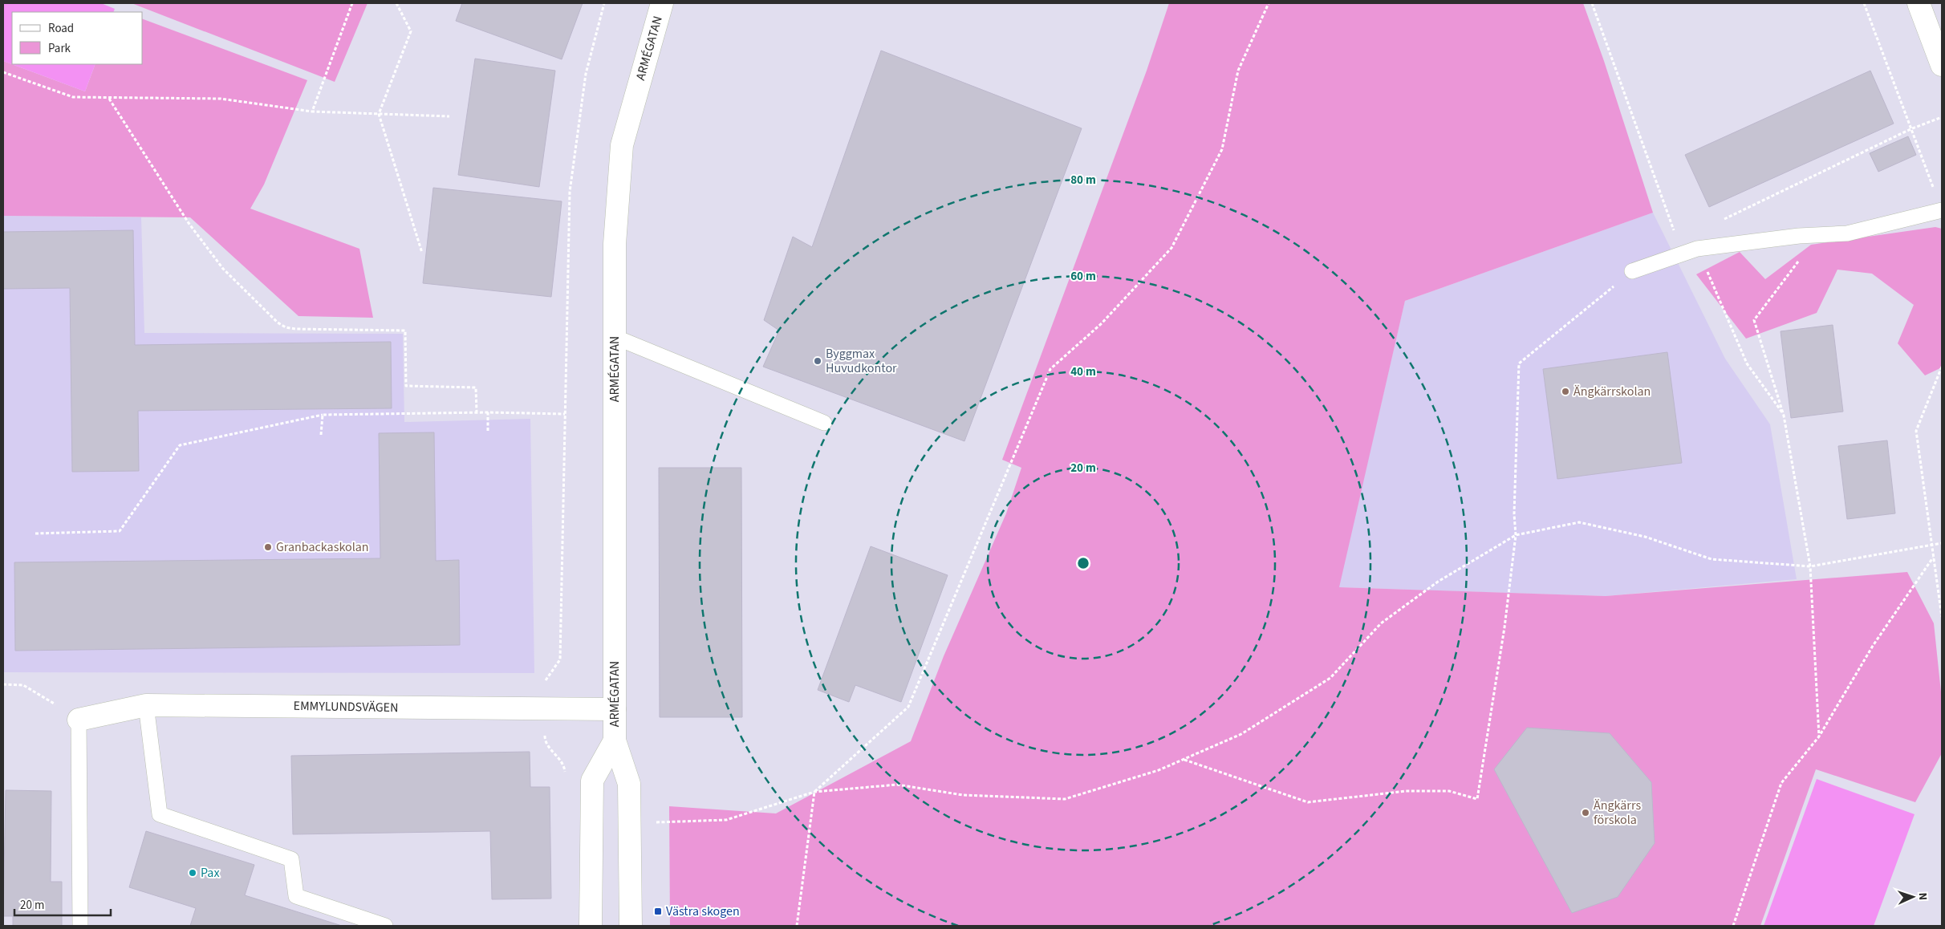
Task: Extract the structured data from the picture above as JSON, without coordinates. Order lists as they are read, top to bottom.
{
  "streets": {
    "street": ["ARMÉGATAN", "EMMYLUNDSVÄGEN"]
  },
  "crossings": [
    ["ARMÉGATAN", "EMMYLUNDSVÄGEN"]
  ],
  "places": {
    "other": [
      "Byggmax Huvudkontor",
      "Ängkärrskolan",
      "Granbackaskolan",
      "Ängkärrs förskola",
      "Pax"
    ],
    "transit": ["Västra skogen"]
  },
  "legend": ["Road", "Park"],
  "scale_bar": "20 m",
  "north": "right",
  "rings": [
    "80 m",
    "60 m",
    "40 m",
    "20 m"
  ]
}
